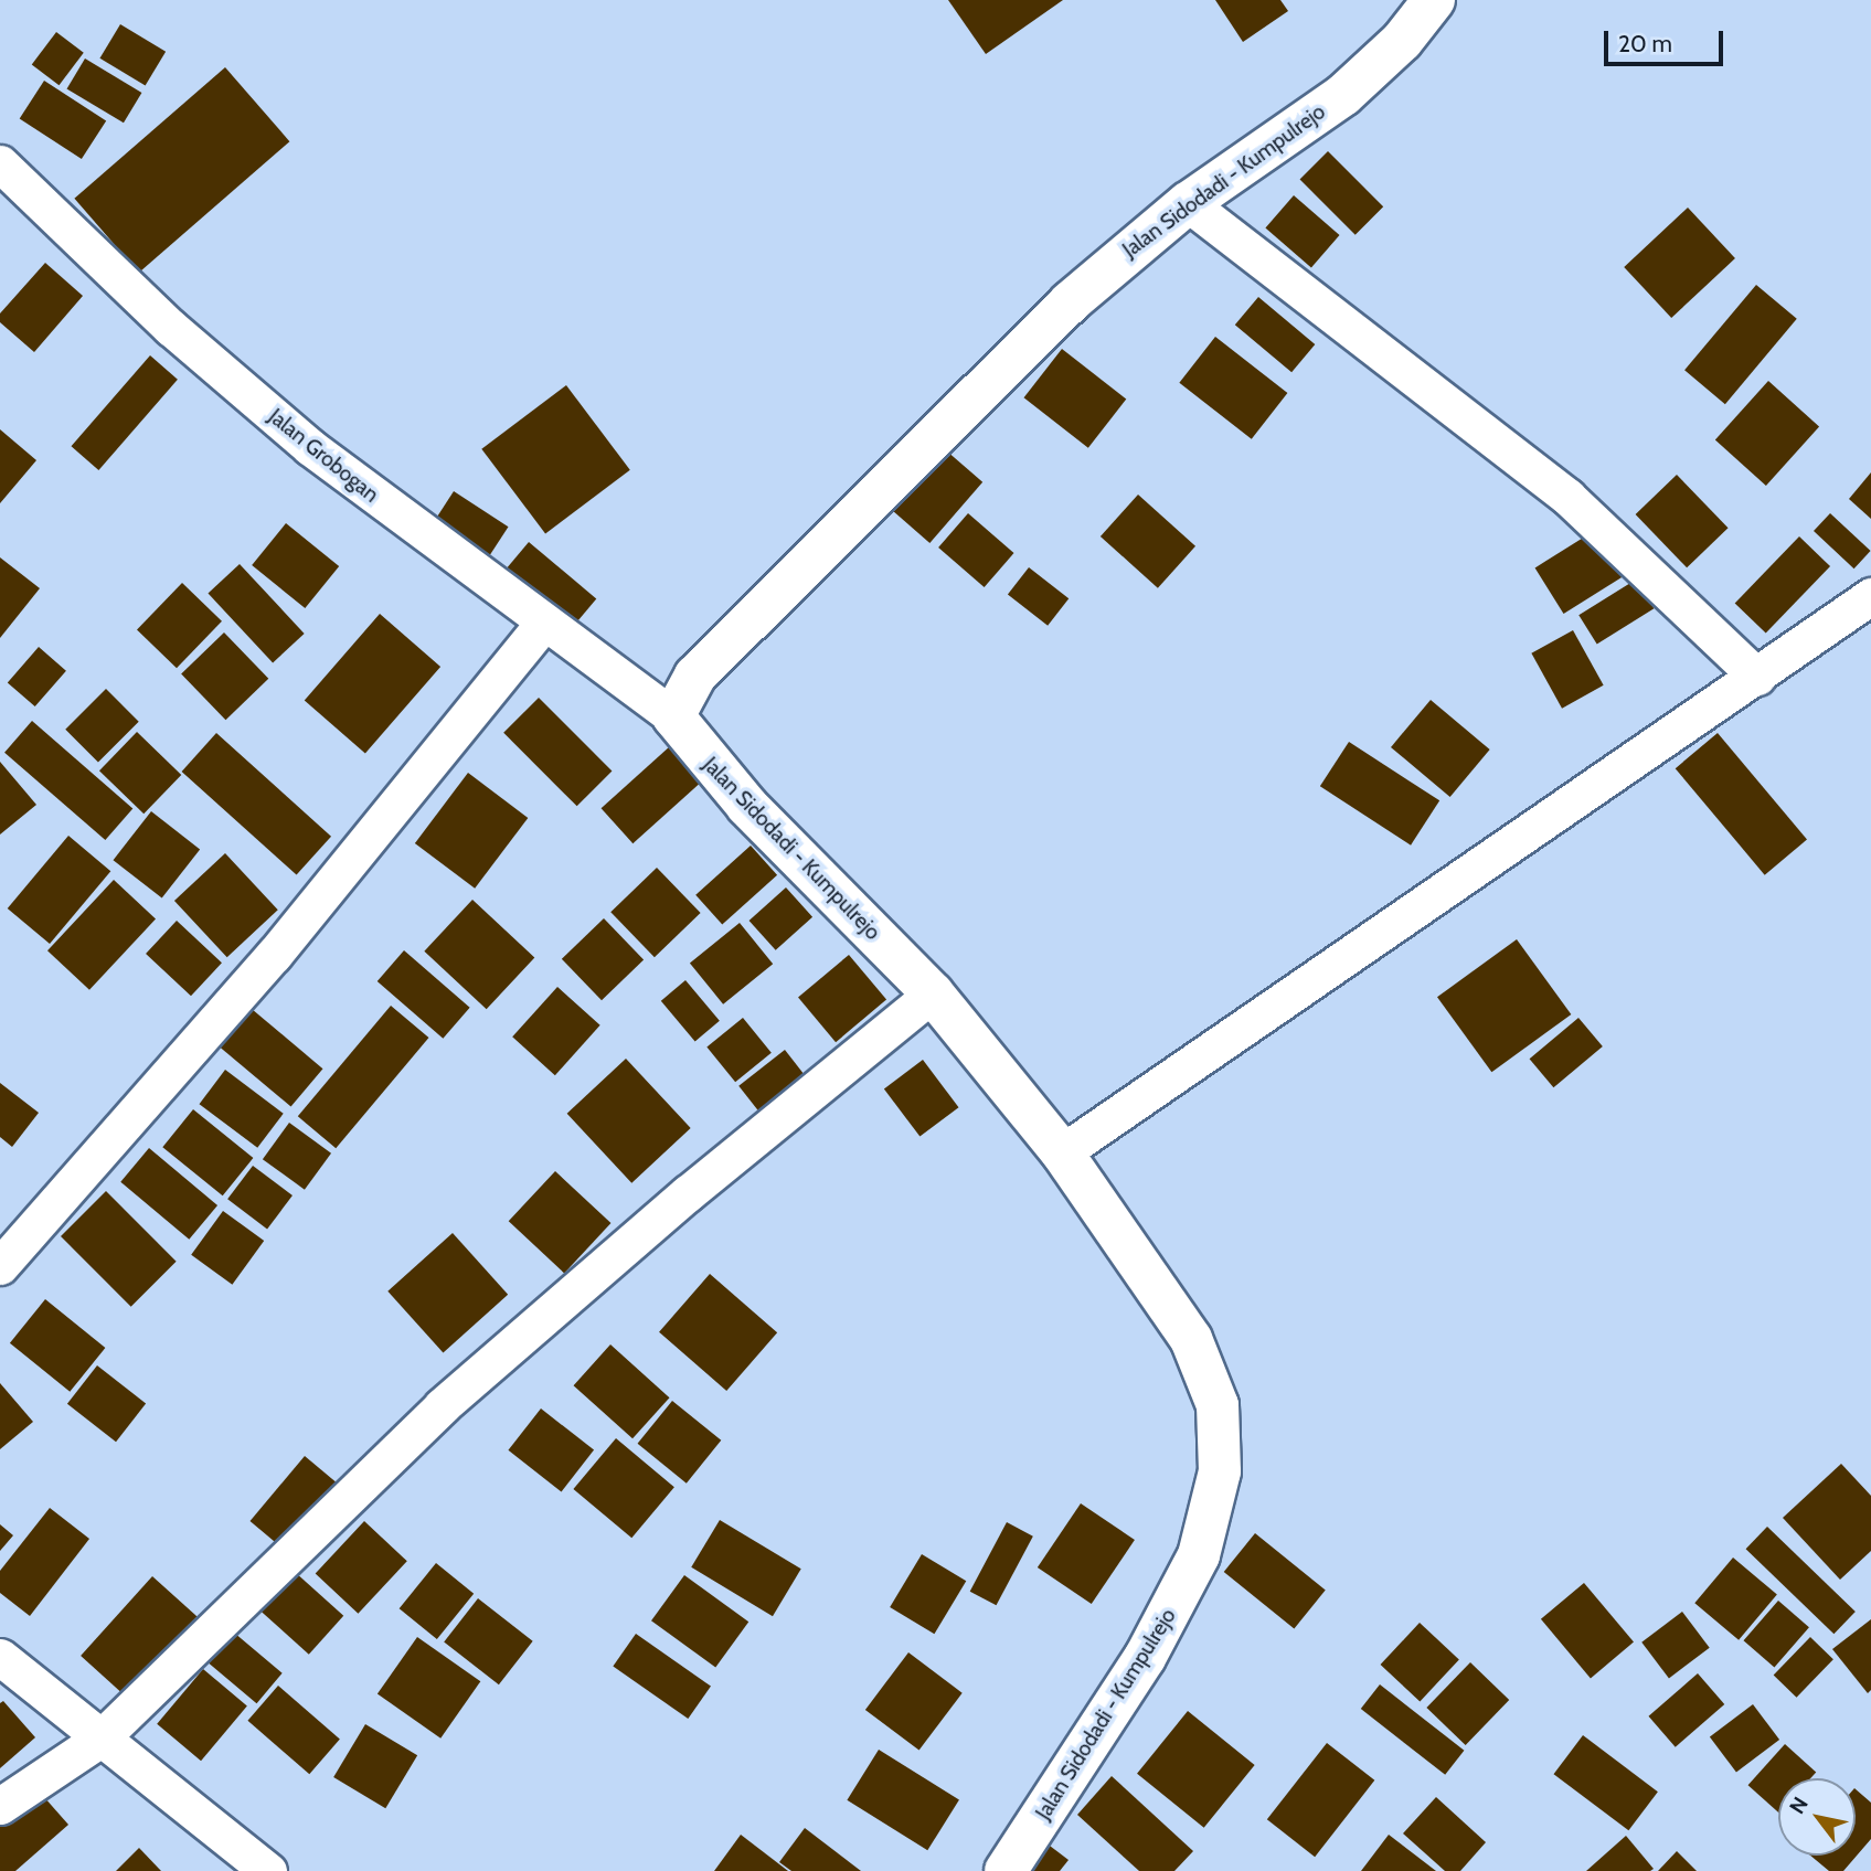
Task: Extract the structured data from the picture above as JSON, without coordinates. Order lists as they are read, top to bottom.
{
  "streets": {
    "street": ["Jalan Sidodadi - Kumpulrejo", "Jalan Grobogan"]
  },
  "crossings": [
    ["Jalan Sidodadi - Kumpulrejo", "Jalan Grobogan"]
  ],
  "scale_bar": "20 m",
  "north": "top left"
}
